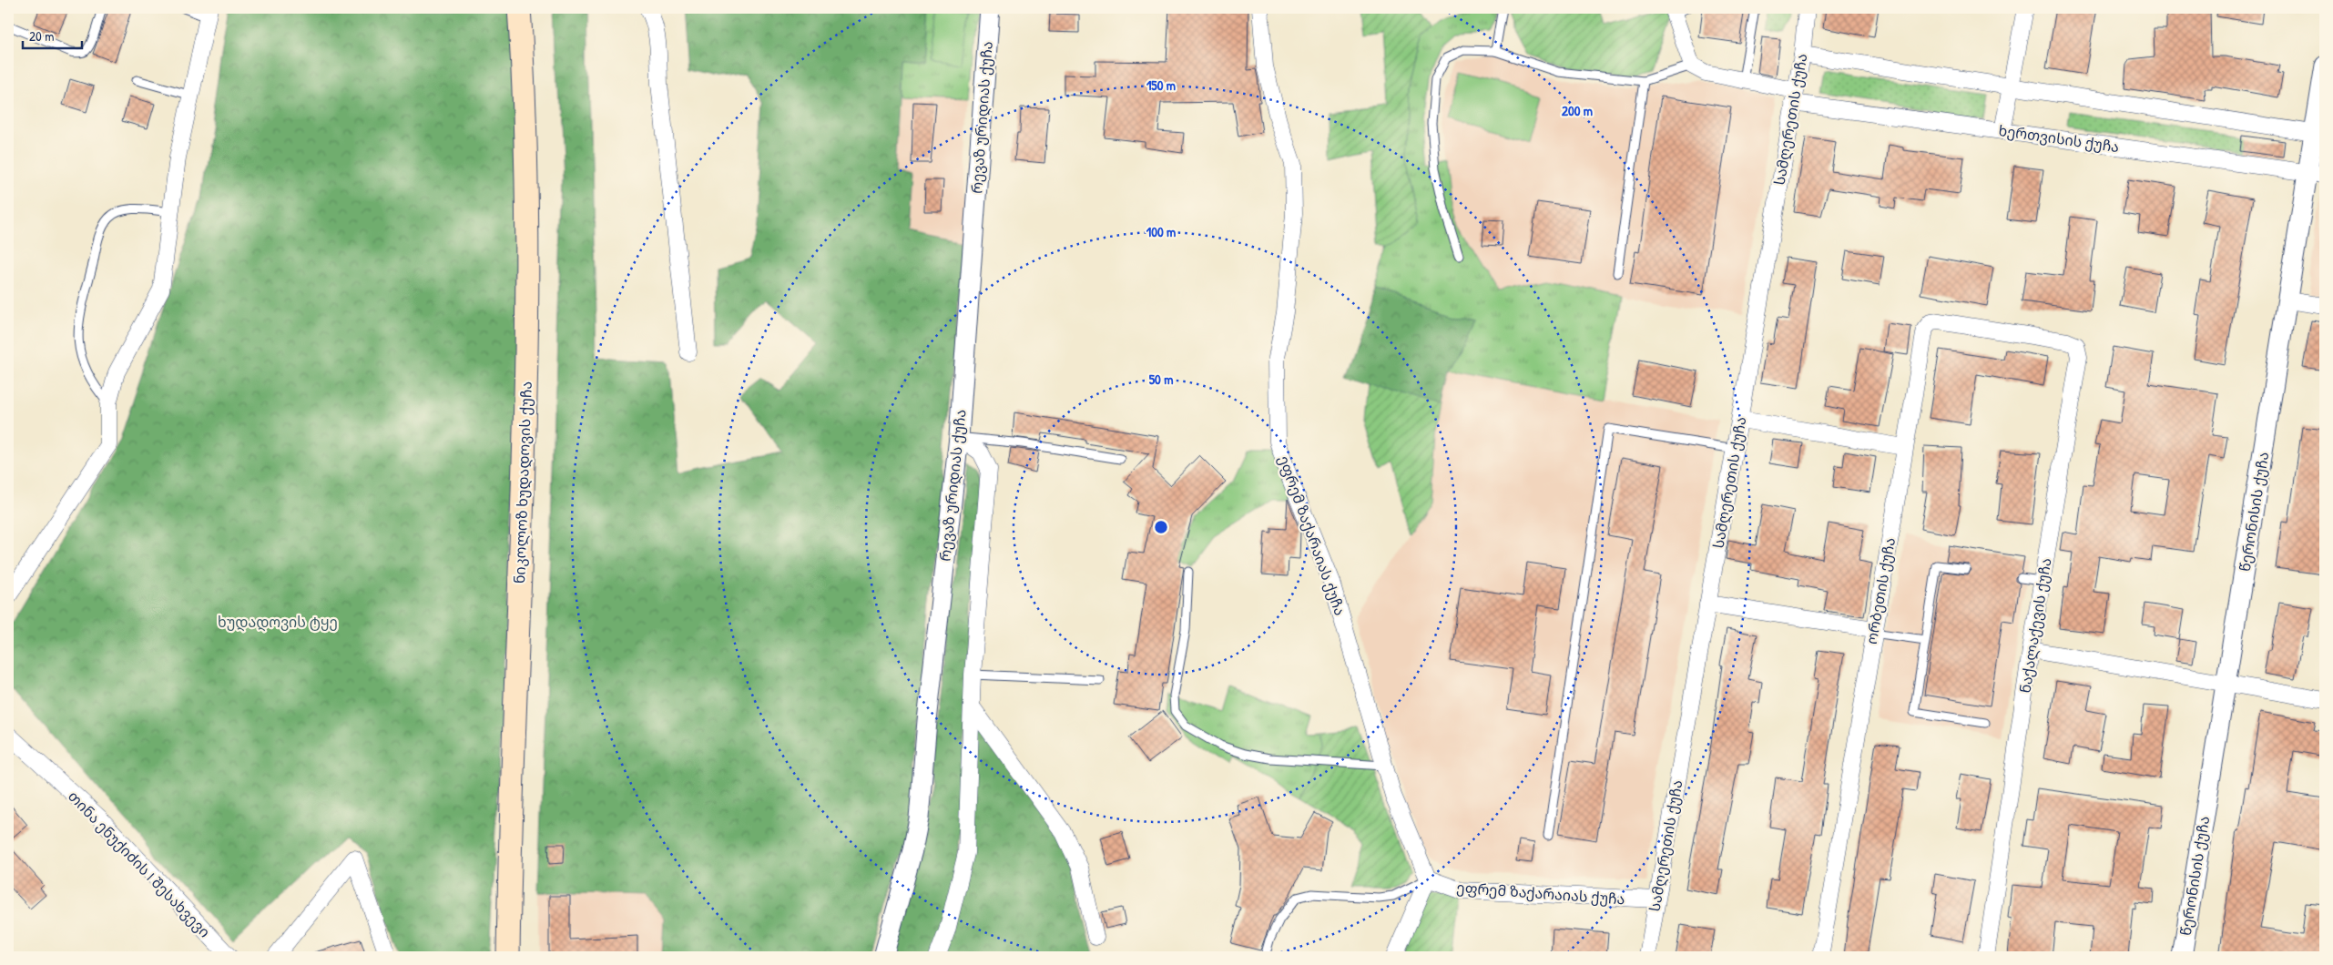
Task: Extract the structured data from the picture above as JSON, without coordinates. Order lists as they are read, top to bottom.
{
  "streets": {
    "main road": ["ნიკოლოზ ხუდადოვის ქუჩა"],
    "street": [
      "რევაზ ურიდიას ქუჩა",
      "სამღერეთის ქუჩა",
      "ხერთვისის ქუჩა",
      "წერონისის ქუჩა",
      "ეფრემ ზაქარაიას ქუჩა",
      "ორბეთის ქუჩა",
      "ნაქალაქევის ქუჩა",
      "თინა ენუქიძის I შესახვევი"
    ]
  },
  "crossings": [
    ["სამღერეთის ქუჩა", "ხერთვისის ქუჩა"],
    ["სამღერეთის ქუჩა", "ეფრემ ზაქარაიას ქუჩა"],
    ["ხერთვისის ქუჩა", "წერონისის ქუჩა"],
    ["ორბეთის ქუჩა", "ნაქალაქევის ქუჩა"]
  ],
  "parks": ["ხუდადოვის ტყე"],
  "scale_bar": "20 m",
  "rings": [
    "150 m",
    "200 m",
    "100 m",
    "50 m"
  ]
}
